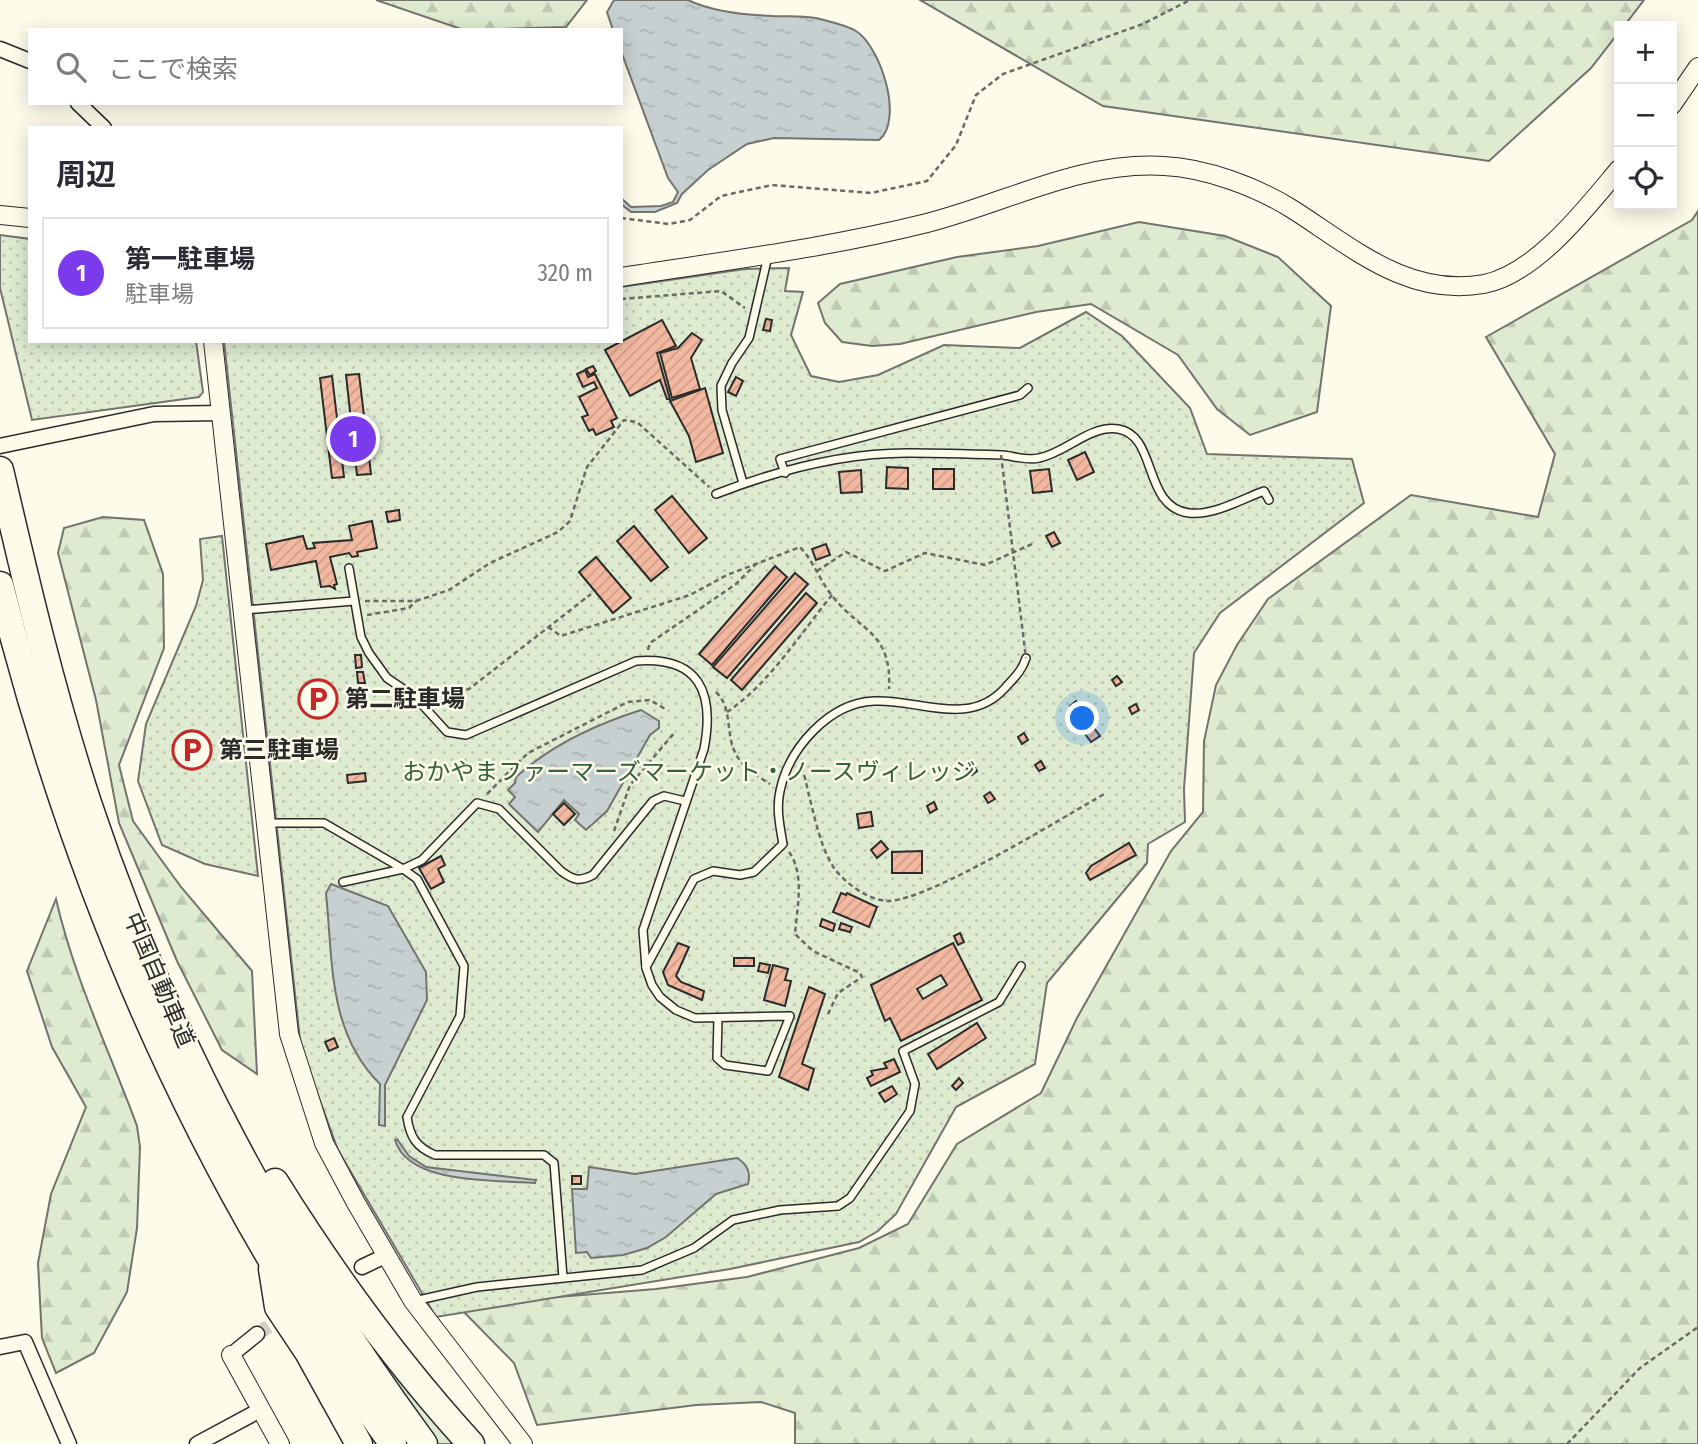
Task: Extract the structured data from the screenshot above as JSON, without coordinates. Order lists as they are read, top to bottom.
{
  "streets": {
    "highway": ["中国自動車道"]
  },
  "parks": ["おかやまファーマーズマーケット・ノースヴィレッジ"],
  "places": {
    "parking": ["第二駐車場", "第三駐車場"]
  },
  "page": {
    "map_buttons": ["+", "−"],
    "search": "ここで検索",
    "heading": "周辺",
    "list": [
      {
        "mark": "1",
        "name": "第一駐車場",
        "note": "駐車場",
        "value": "320 m"
      }
    ],
    "pins": "1"
  }
}
